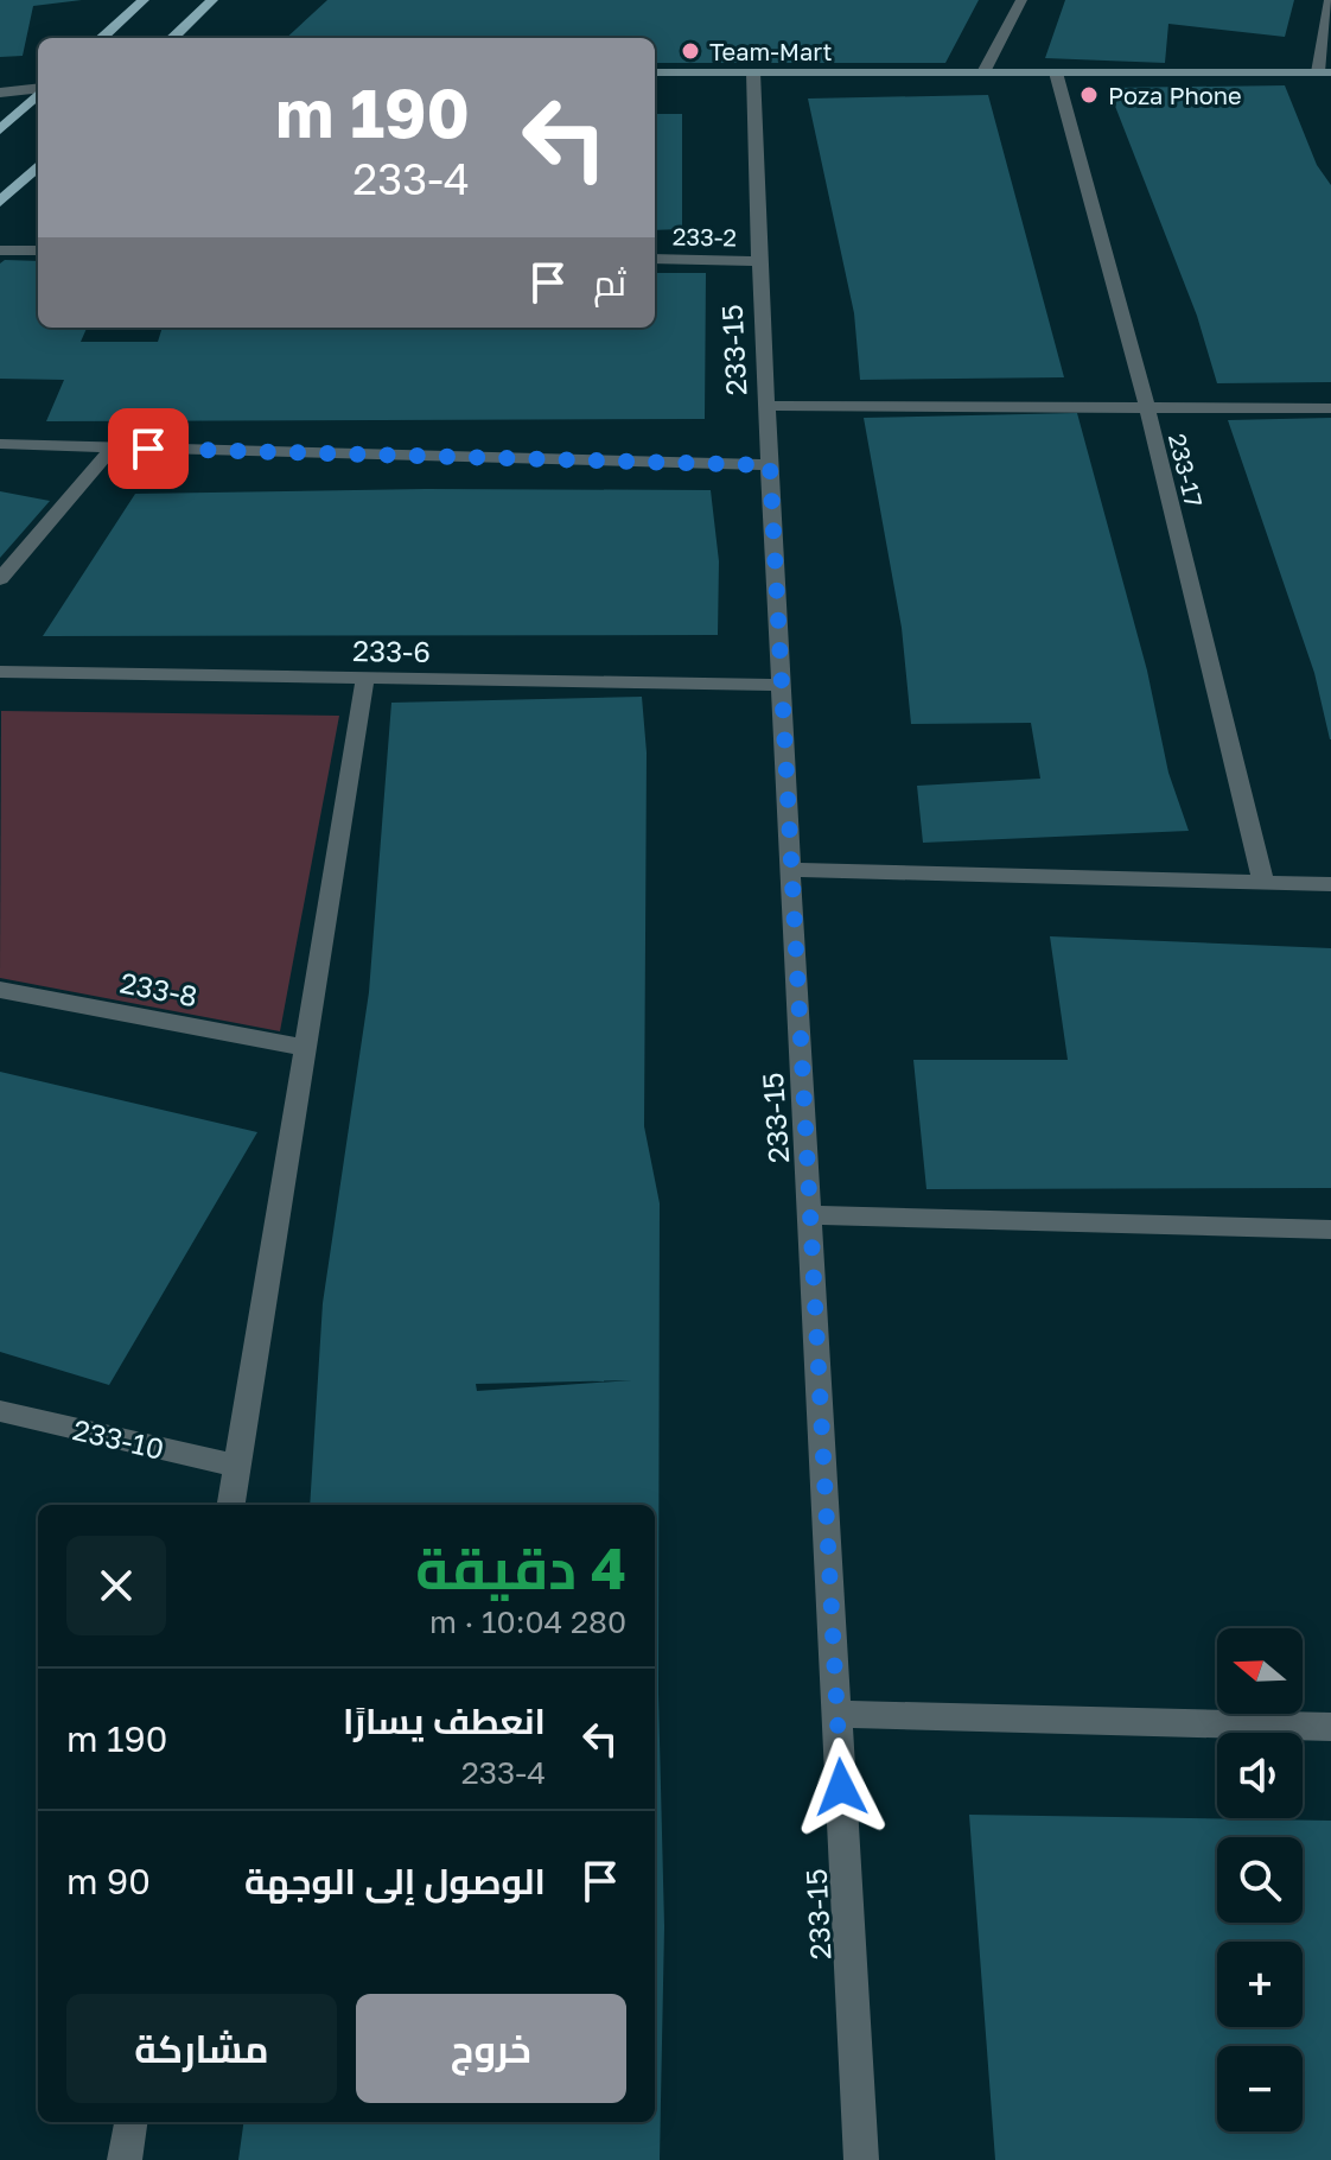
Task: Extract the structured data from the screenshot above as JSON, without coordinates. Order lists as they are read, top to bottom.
{
  "streets": {
    "street": [
      "233-2",
      "233-15",
      "233-17",
      "233-6",
      "233-8",
      "233-10"
    ]
  },
  "crossings": [
    ["233-2", "233-15"],
    ["233-15", "233-6"]
  ],
  "places": ["Team-Mart", "Poza Phone"],
  "north": "left",
  "page": {
    "turn": ["190 m", "233-4"],
    "then": "ثم",
    "heading": ["4 دقيقة", "280 m · 10:04"],
    "map_buttons": ["+", "−"],
    "list": [
      {
        "name": "انعطف يسارًا",
        "note": "233-4",
        "value": "190 m"
      },
      {
        "name": "الوصول إلى الوجهة",
        "value": "90 m"
      }
    ],
    "buttons": ["خروج", "مشاركة"]
  }
}
